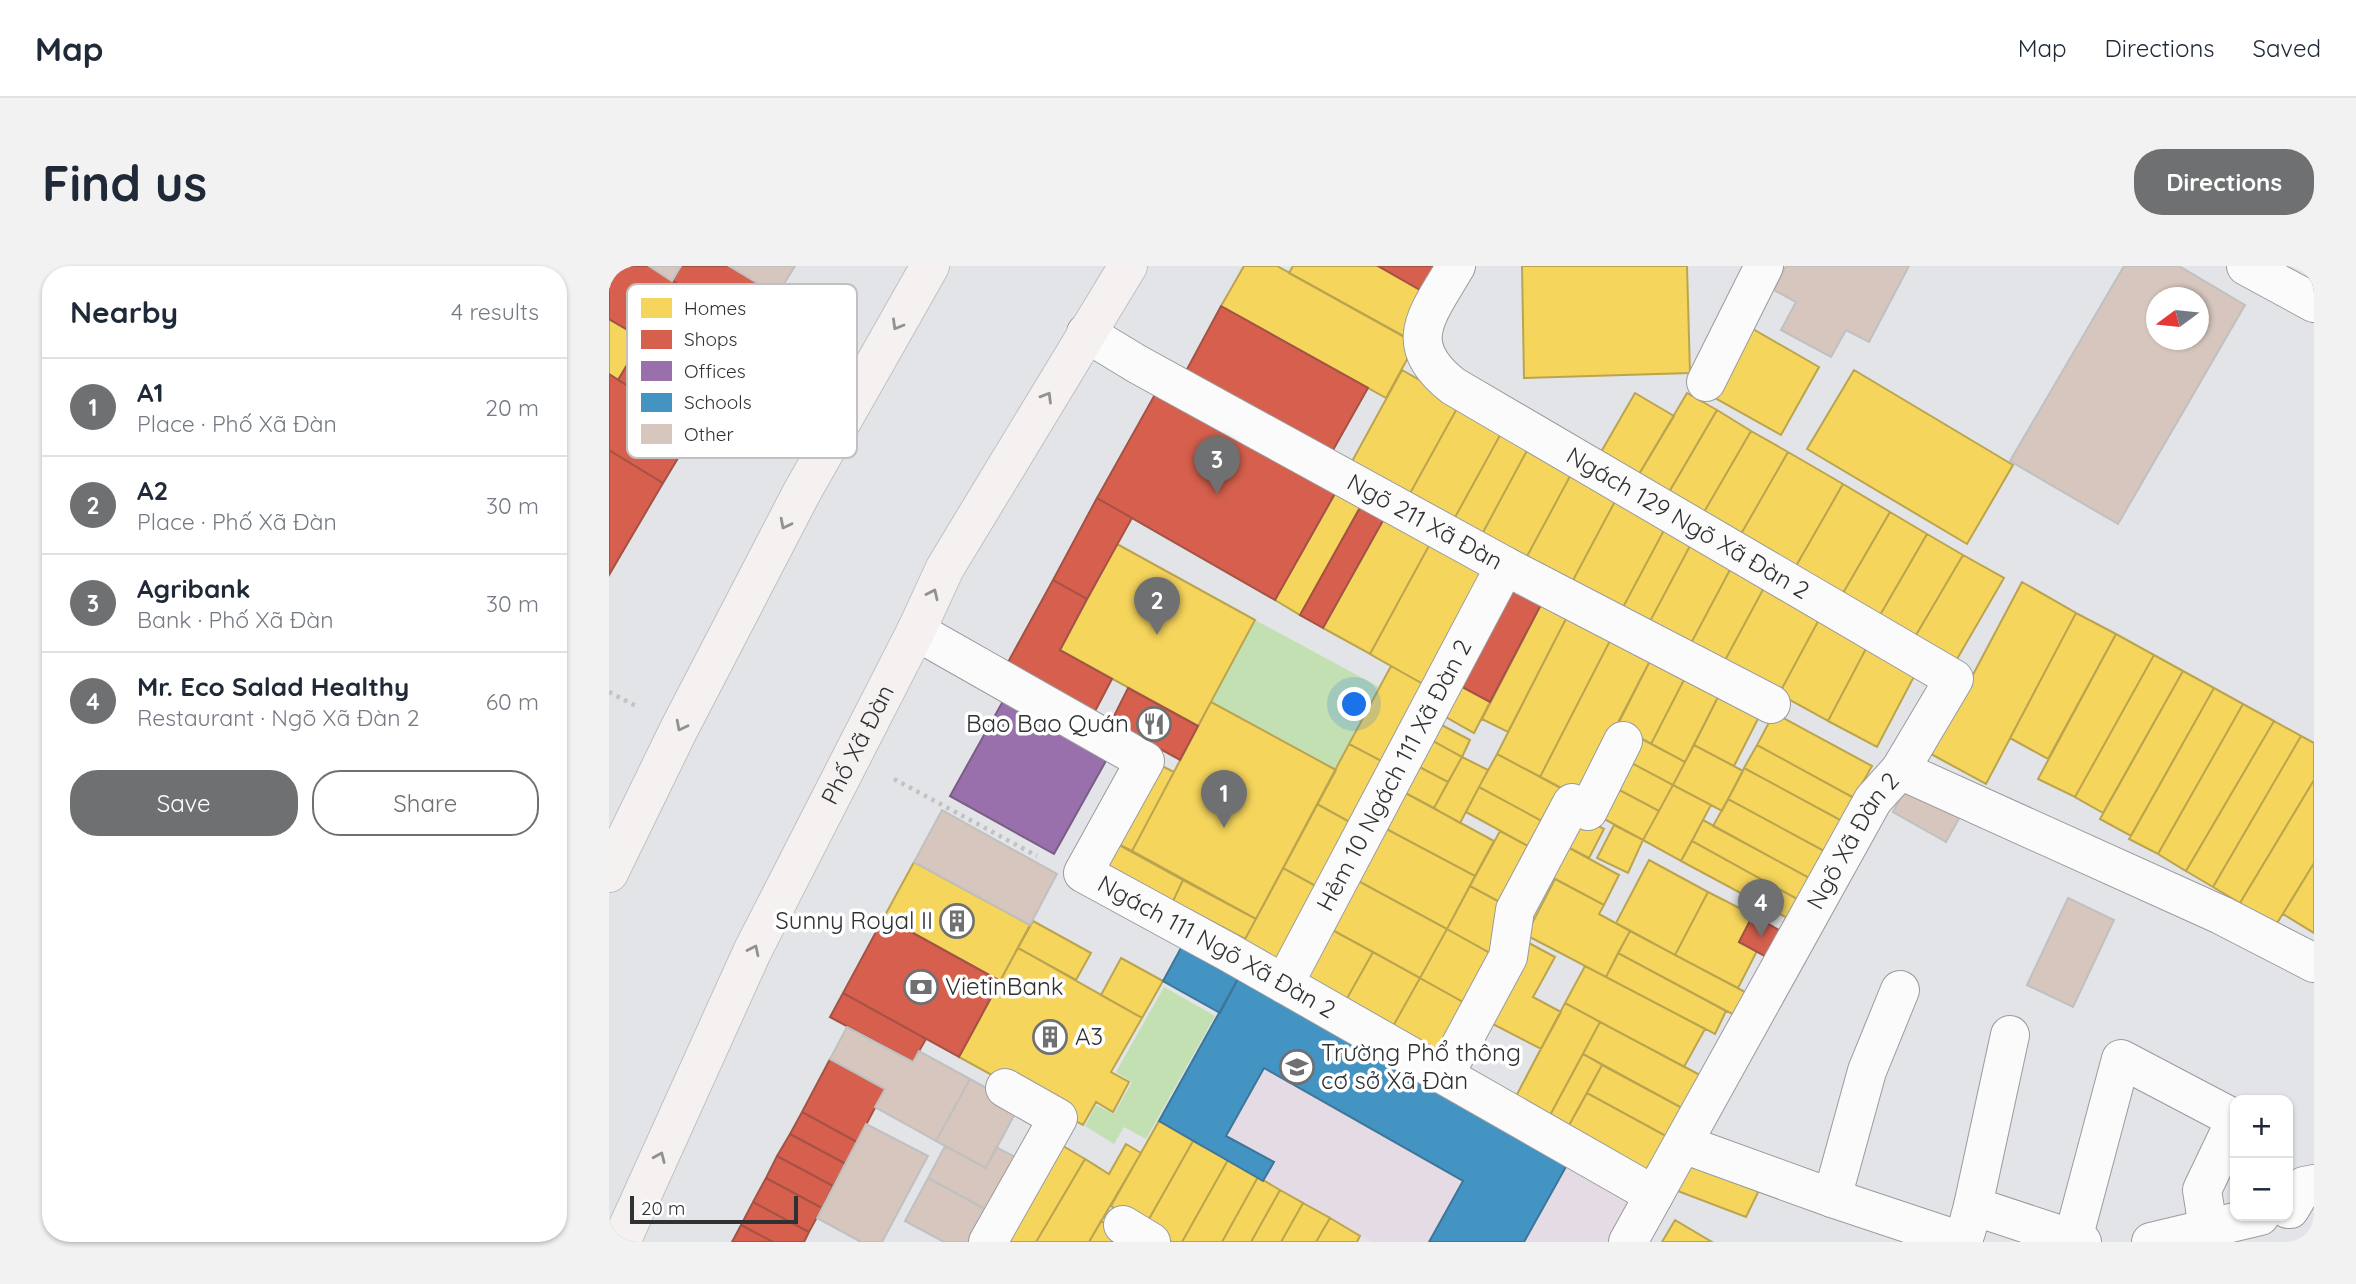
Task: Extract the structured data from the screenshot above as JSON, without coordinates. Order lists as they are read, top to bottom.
{
  "streets": {
    "main road": ["Phố Xã Đàn"],
    "street": [
      "Ngõ 211 Xã Đàn",
      "Ngách 129 Ngõ Xã Đàn 2",
      "Hẻm 10 Ngách 111 Xã Đàn 2",
      "Ngõ Xã Đàn 2",
      "Ngách 111 Ngõ Xã Đàn 2"
    ]
  },
  "crossings": [
    ["Ngõ 211 Xã Đàn", "Phố Xã Đàn"],
    ["Ngõ 211 Xã Đàn", "Hẻm 10 Ngách 111 Xã Đàn 2"],
    ["Ngách 129 Ngõ Xã Đàn 2", "Ngõ Xã Đàn 2"],
    ["Phố Xã Đàn", "Ngách 111 Ngõ Xã Đàn 2"],
    ["Hẻm 10 Ngách 111 Xã Đàn 2", "Ngách 111 Ngõ Xã Đàn 2"],
    ["Ngõ Xã Đàn 2", "Ngách 111 Ngõ Xã Đàn 2"]
  ],
  "places": {
    "restaurant": ["Bao Bao Quán"],
    "building": ["Sunny Royal II", "A3"],
    "bank": ["VietinBank"],
    "school or university": ["Trường Phổ thông cơ sở Xã Đàn"]
  },
  "legend": [
    "Homes",
    "Shops",
    "Offices",
    "Schools",
    "Other"
  ],
  "scale_bar": "20 m",
  "north": "left",
  "page": {
    "header": "Map",
    "nav": ["Map", "Directions", "Saved"],
    "buttons": [
      "Directions",
      ["Save", "Share"]
    ],
    "title": "Find us",
    "heading": ["Nearby", "4 results"],
    "list": [
      {
        "mark": "1",
        "name": "A1",
        "note": "Place · Phố Xã Đàn",
        "value": "20 m"
      },
      {
        "mark": "2",
        "name": "A2",
        "note": "Place · Phố Xã Đàn",
        "value": "30 m"
      },
      {
        "mark": "3",
        "name": "Agribank",
        "note": "Bank · Phố Xã Đàn",
        "value": "30 m"
      },
      {
        "mark": "4",
        "name": "Mr. Eco Salad Healthy",
        "note": "Restaurant · Ngõ Xã Đàn 2",
        "value": "60 m"
      }
    ],
    "pins": [
      "3",
      "2",
      "1",
      "4"
    ],
    "map_buttons": ["+", "−"],
    "scale": "20 m"
  }
}
